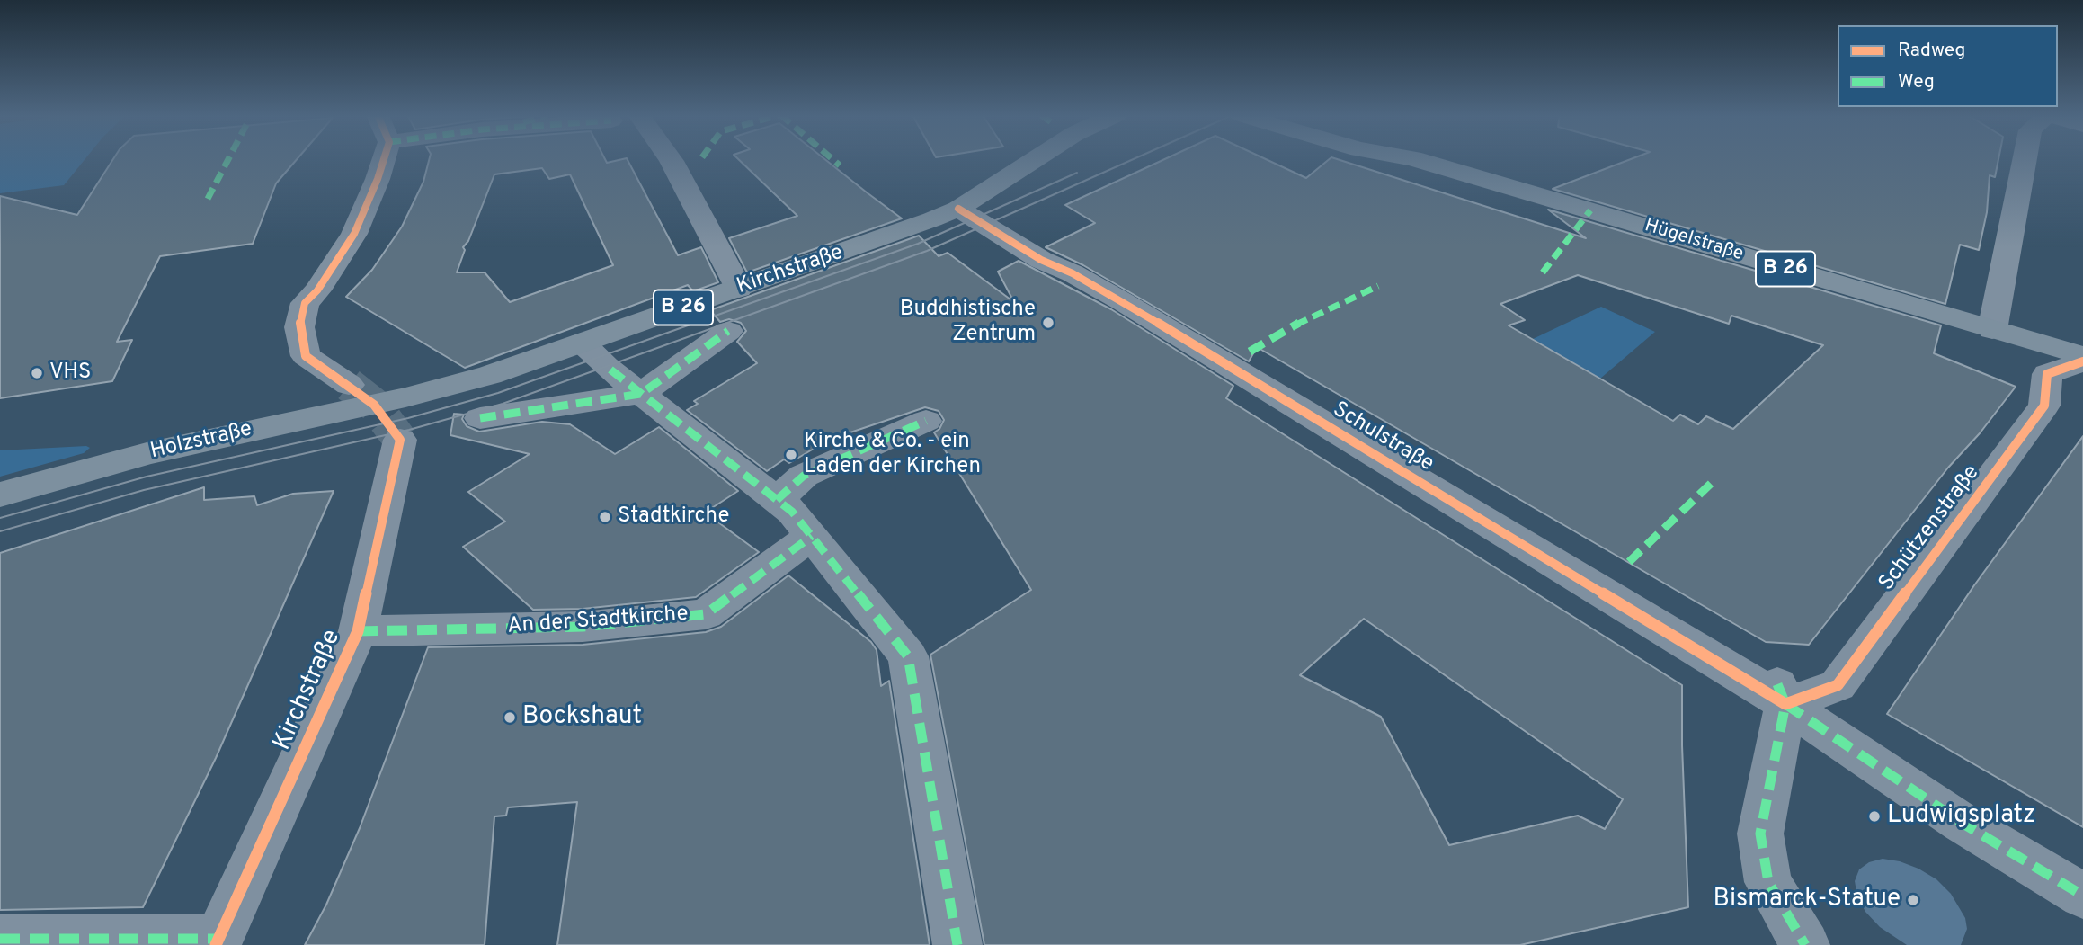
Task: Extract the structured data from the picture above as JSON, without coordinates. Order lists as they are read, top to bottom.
{
  "streets": {
    "main road": [
      "Hügelstraße",
      "B 26",
      "Kirchstraße",
      "Holzstraße"
    ],
    "street": ["Schulstraße", "Schützenstraße", "An der Stadtkirche"]
  },
  "crossings": [
    ["B 26", "Kirchstraße"],
    ["B 26", "Schulstraße"],
    ["Kirchstraße", "Schulstraße"],
    ["Kirchstraße", "Holzstraße"],
    ["Kirchstraße", "An der Stadtkirche"],
    ["Schulstraße", "Schützenstraße"]
  ],
  "places": [
    "Buddhistische Zentrum",
    "VHS",
    "Kirche & Co. - ein Laden der Kirchen",
    "Stadtkirche",
    "Bockshaut",
    "Ludwigsplatz",
    "Bismarck-Statue"
  ],
  "legend": ["Radweg", "Weg"]
}
